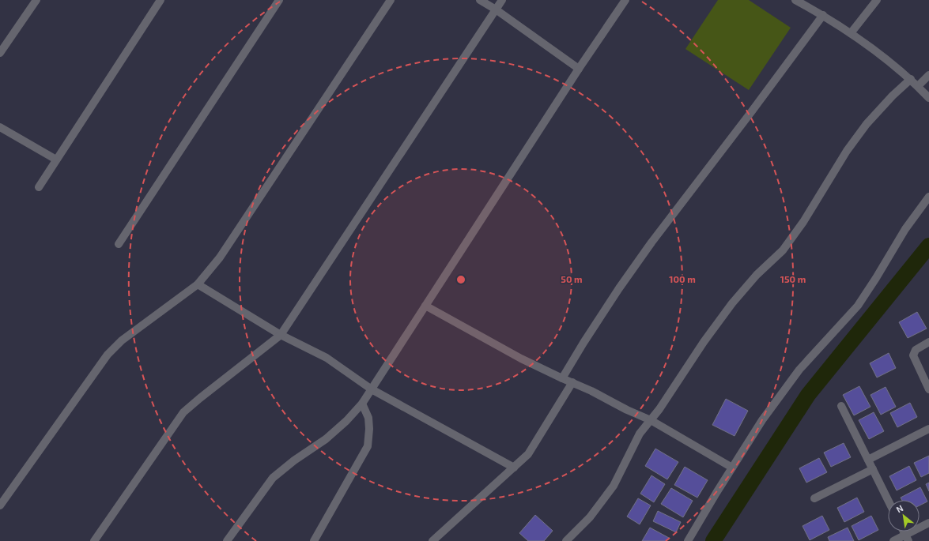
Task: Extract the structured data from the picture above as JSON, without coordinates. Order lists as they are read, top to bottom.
{
  "north": "top left",
  "rings": ["50 m", "100 m", "150 m"]
}
